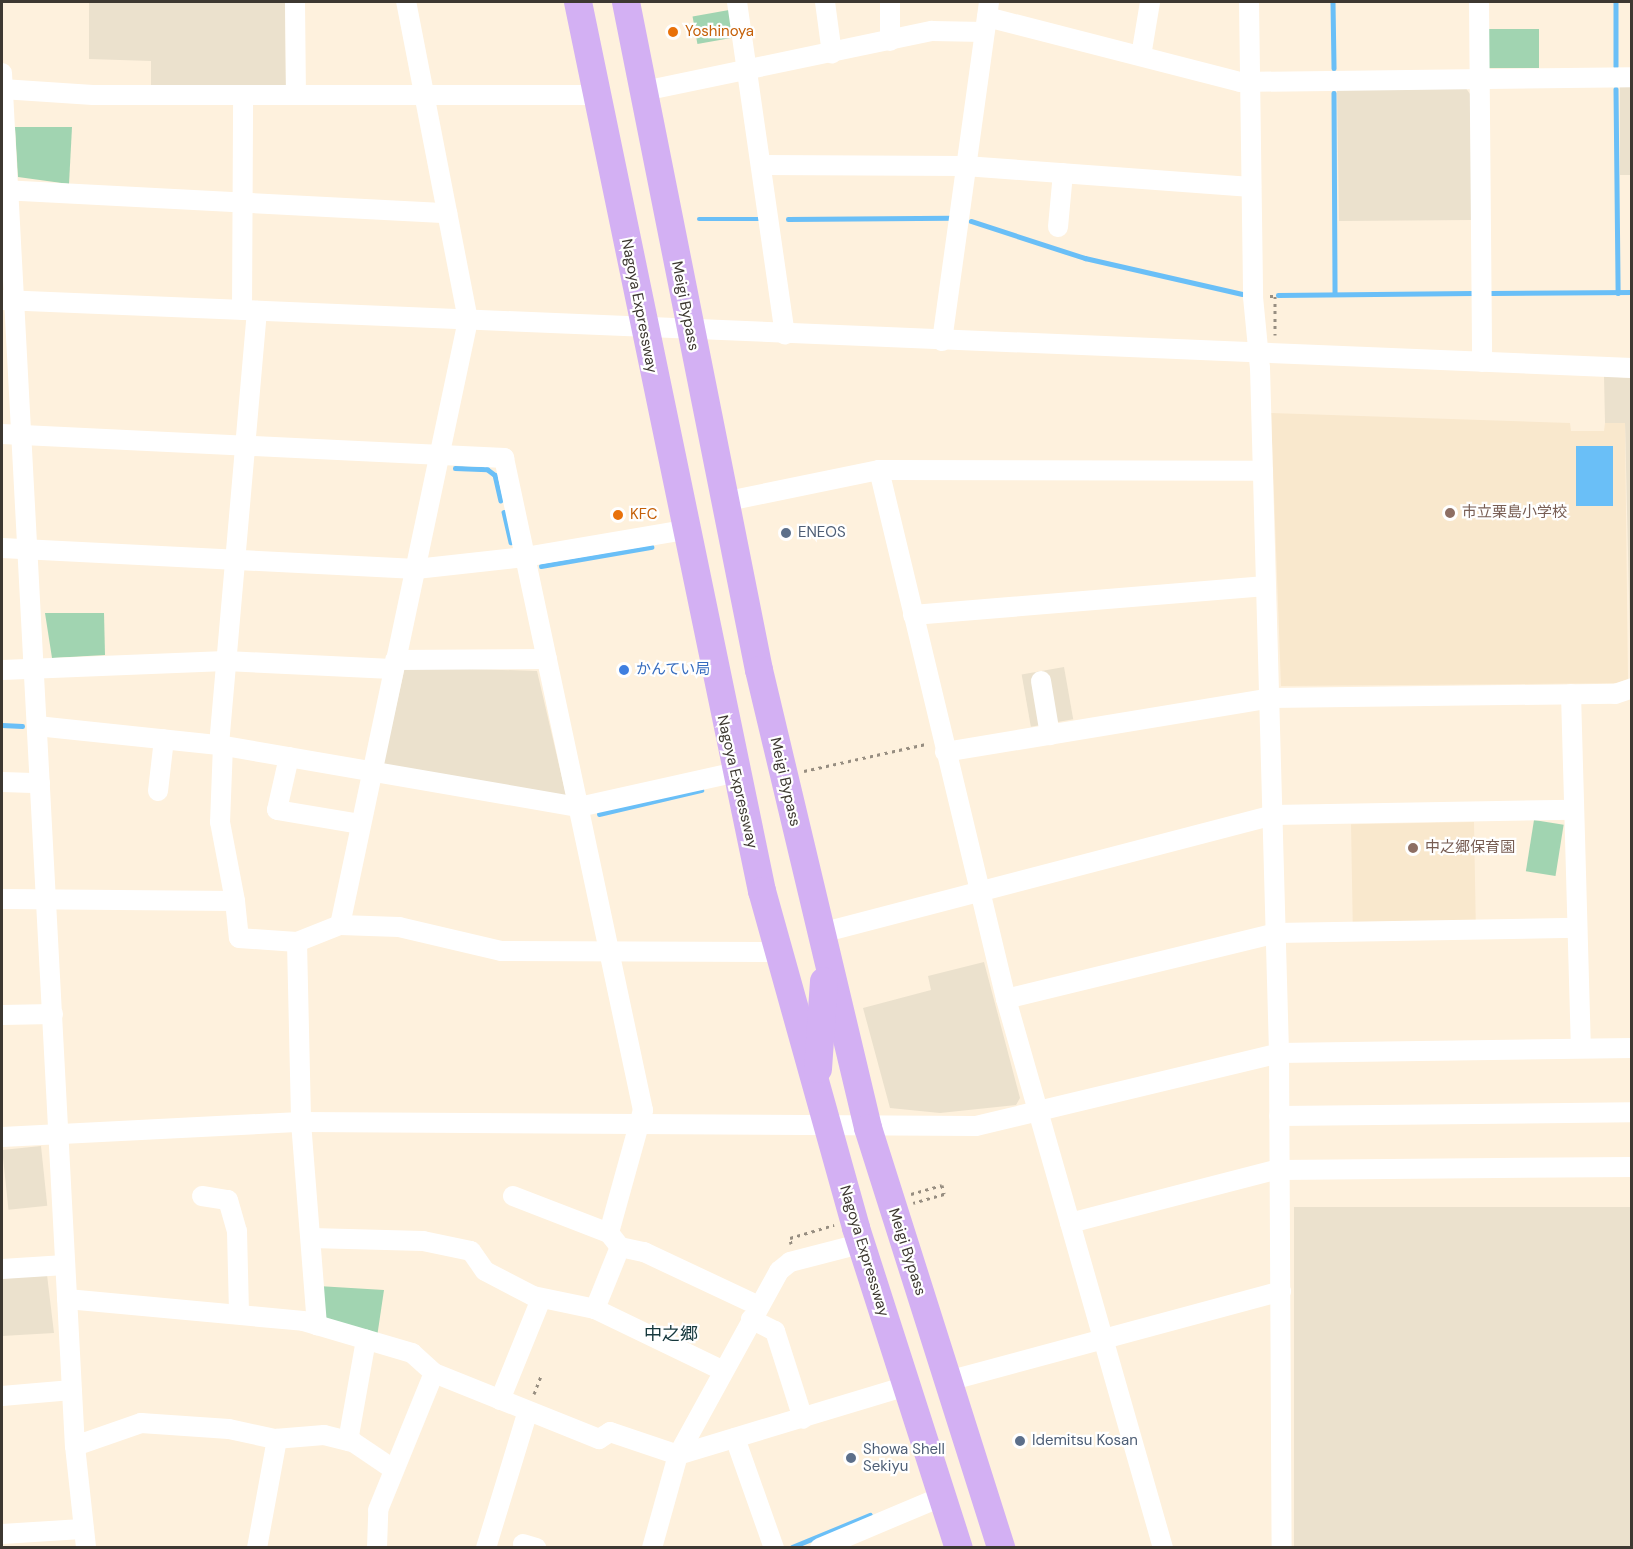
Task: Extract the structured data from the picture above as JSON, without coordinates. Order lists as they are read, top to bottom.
{
  "streets": {
    "highway": ["Nagoya Expressway", "Meigi Bypass"]
  },
  "districts": ["中之郷"],
  "places": [
    "Yoshinoya",
    "市立栗島小学校",
    "KFC",
    "ENEOS",
    "かんてい局",
    "中之郷保育園",
    "Idemitsu Kosan",
    "Showa Shell Sekiyu"
  ]
}
